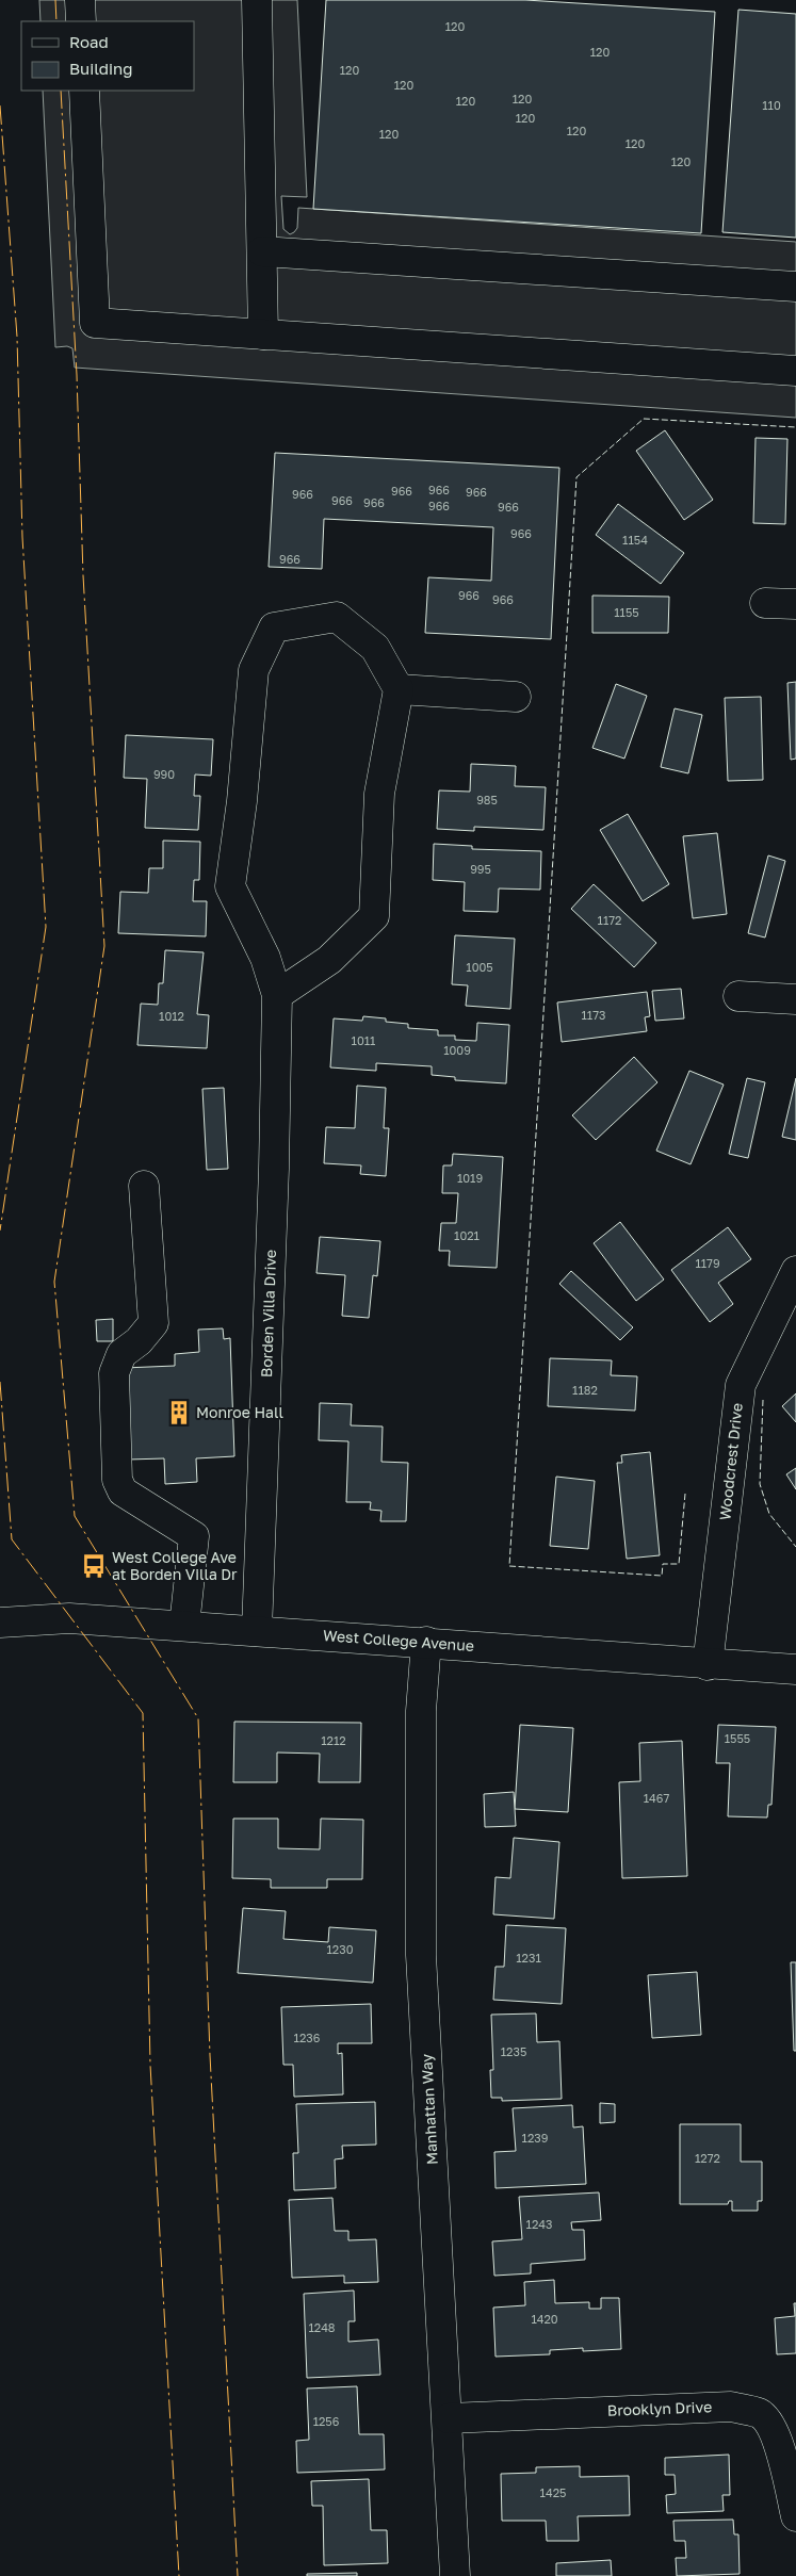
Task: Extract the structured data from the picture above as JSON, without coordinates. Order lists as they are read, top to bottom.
{
  "streets": {
    "street": [
      "Borden Villa Drive",
      "Woodcrest Drive",
      "West College Avenue",
      "Manhattan Way",
      "Brooklyn Drive"
    ]
  },
  "crossings": [
    ["Borden Villa Drive", "West College Avenue"],
    ["Woodcrest Drive", "West College Avenue"],
    ["West College Avenue", "Manhattan Way"],
    ["Manhattan Way", "Brooklyn Drive"]
  ],
  "places": {
    "building": ["Monroe Hall"],
    "bus stop": ["West College Ave at Borden Villa Dr"]
  },
  "house_numbers": [
    "120",
    "120",
    "120",
    "120",
    "120",
    "120",
    "110",
    "120",
    "120",
    "120",
    "120",
    "120",
    "966",
    "966",
    "966",
    "966",
    "966",
    "966",
    "966",
    "966",
    "966",
    "1154",
    "966",
    "966",
    "966",
    "1155",
    "990",
    "985",
    "995",
    "1172",
    "1005",
    "1173",
    "1012",
    "1011",
    "1009",
    "1019",
    "1021",
    "1179",
    "1182",
    "1555",
    "1212",
    "1467",
    "1230",
    "1231",
    "1236",
    "1235",
    "1239",
    "1272",
    "1243",
    "1420",
    "1248",
    "1256",
    "1425"
  ],
  "legend": ["Road", "Building"]
}
